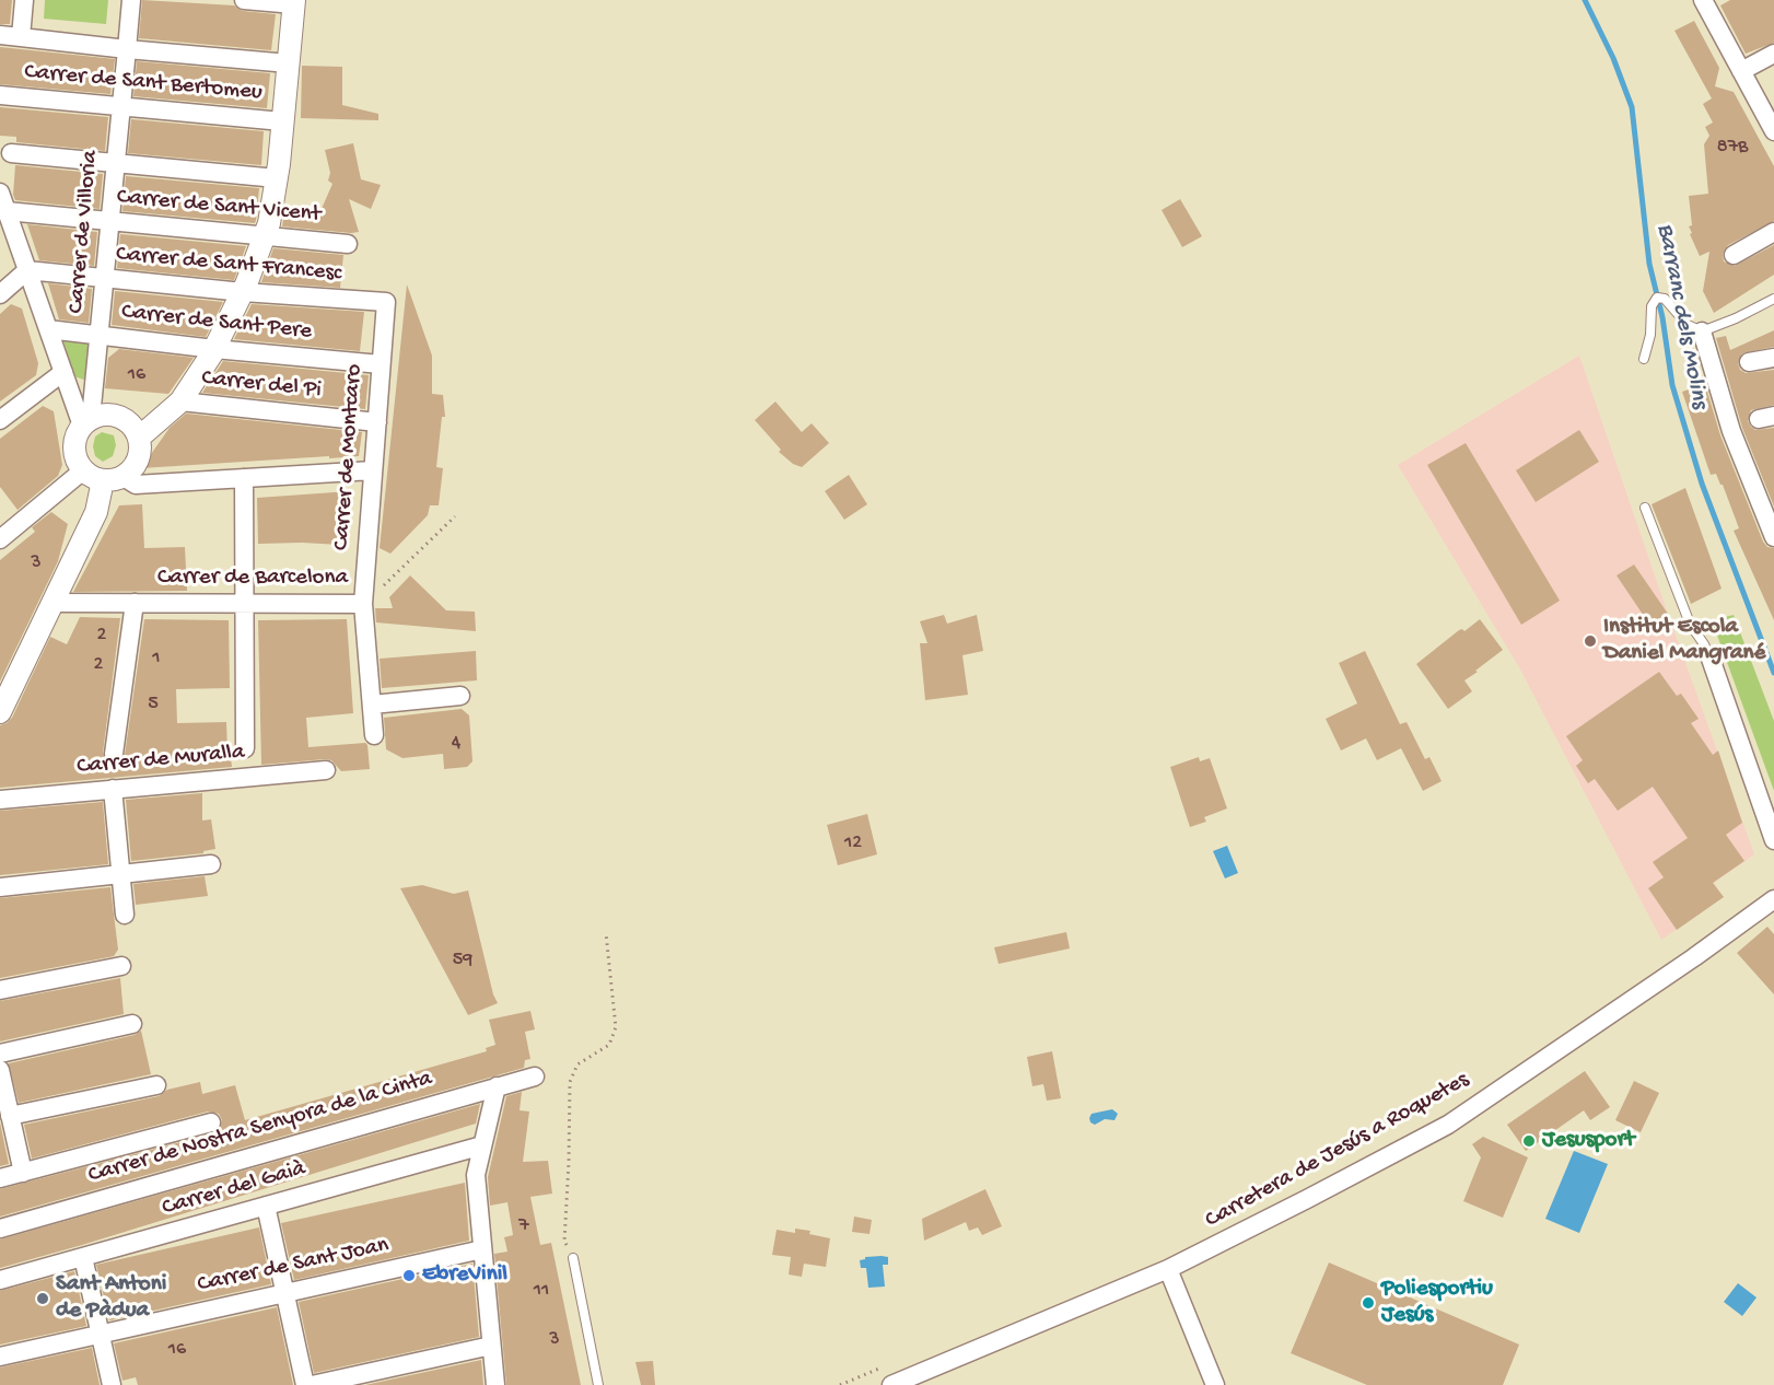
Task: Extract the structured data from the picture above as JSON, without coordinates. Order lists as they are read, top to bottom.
{
  "streets": {
    "street": [
      "Carrer de Sant Bertomeu",
      "Carrer de Sant Vicent",
      "Carrer de Villoria",
      "Carrer de Sant Francesc",
      "Carrer de Sant Pere",
      "Carrer del Pi",
      "Carrer de Montcaro",
      "Carrer de Barcelona",
      "Carrer de Muralla",
      "Carrer de Nostra Senyora de la Cinta",
      "Carretera de Jesús a Roquetes",
      "Carrer del Gaià",
      "Carrer de Sant Joan"
    ]
  },
  "crossings": [
    ["Carrer de Sant Bertomeu", "Carrer de Villoria"],
    ["Carrer de Sant Vicent", "Carrer de Villoria"],
    ["Carrer de Villoria", "Carrer de Sant Francesc"],
    ["Carrer de Villoria", "Carrer de Sant Pere"],
    ["Carrer de Sant Francesc", "Carrer de Montcaro"],
    ["Carrer de Sant Pere", "Carrer de Montcaro"],
    ["Carrer del Pi", "Carrer de Montcaro"],
    ["Carrer de Montcaro", "Carrer de Barcelona"]
  ],
  "water": ["Barranc dels Molins"],
  "places": [
    "Institut Escola Daniel Mangrané",
    "Jesusport",
    "EbreVinil",
    "Sant Antoni de Pàdua",
    "Poliesportiu Jesús"
  ],
  "house_numbers": [
    "87B",
    "16",
    "3",
    "2",
    "1",
    "2",
    "5",
    "4",
    "12",
    "59",
    "7",
    "11",
    "3",
    "16"
  ]
}
